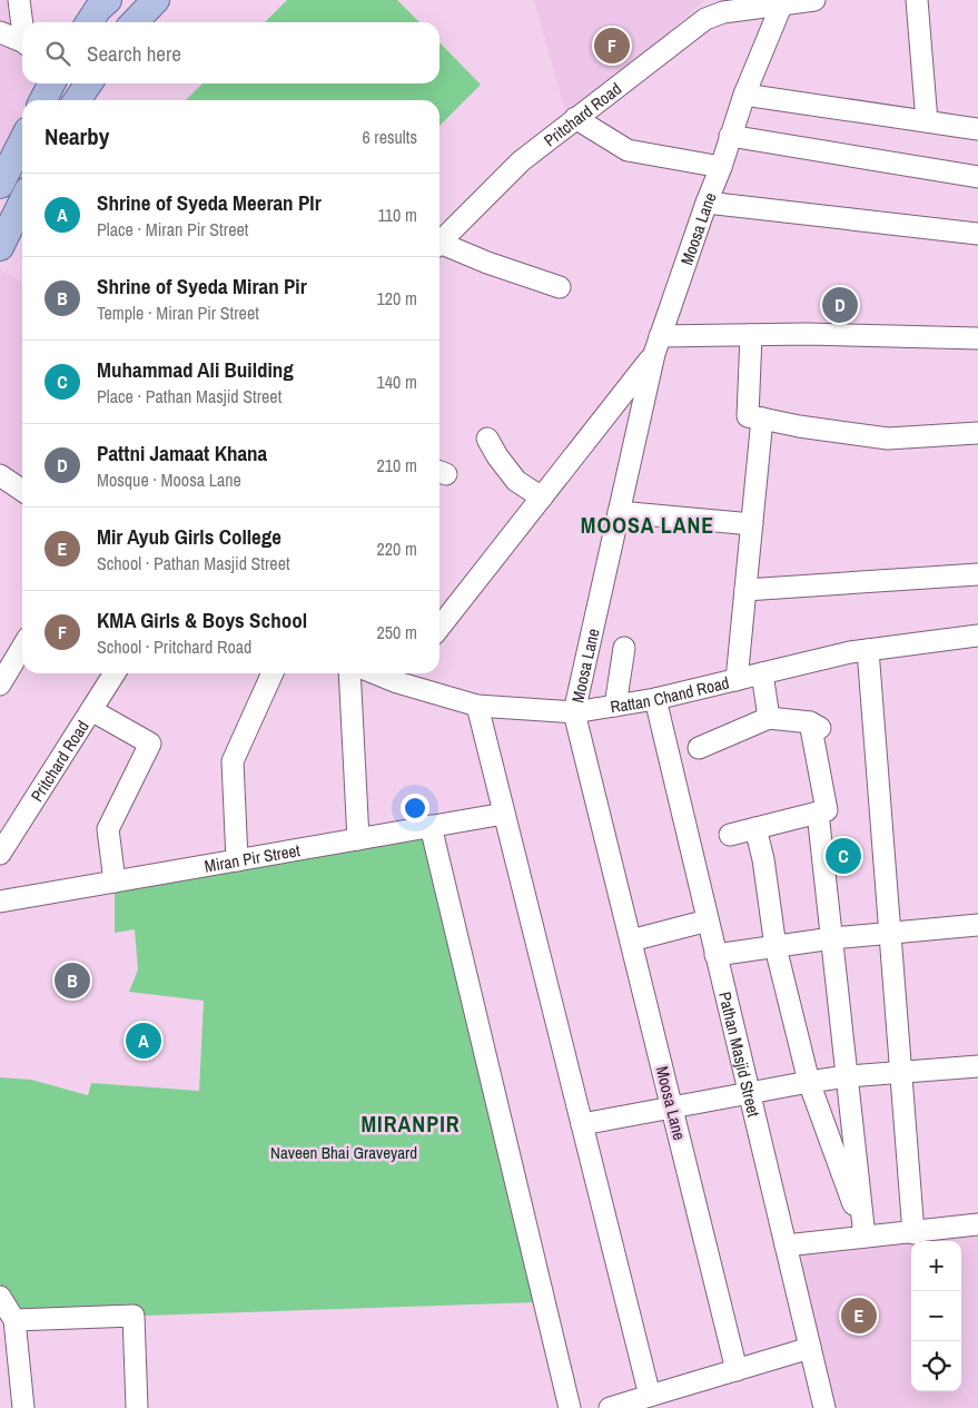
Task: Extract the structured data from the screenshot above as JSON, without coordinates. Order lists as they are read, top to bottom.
{
  "streets": {
    "street": [
      "Pritchard Road",
      "Moosa Lane",
      "Rattan Chand Road",
      "Miran Pir Street",
      "Pathan Masjid Street"
    ]
  },
  "crossings": [
    ["Pritchard Road", "Moosa Lane"],
    ["Moosa Lane", "Rattan Chand Road"],
    ["Rattan Chand Road", "Pathan Masjid Street"]
  ],
  "districts": ["MOOSA LANE", "MIRANPIR"],
  "parks": ["Naveen Bhai Graveyard"],
  "page": {
    "search": "Search here",
    "pins": [
      "F",
      "D",
      "C",
      "B",
      "A",
      "E"
    ],
    "heading": ["Nearby", "6 results"],
    "list": [
      {
        "mark": "A",
        "name": "Shrine of Syeda Meeran PIr",
        "note": "Place · Miran Pir Street",
        "value": "110 m"
      },
      {
        "mark": "B",
        "name": "Shrine of Syeda Miran Pir",
        "note": "Temple · Miran Pir Street",
        "value": "120 m"
      },
      {
        "mark": "C",
        "name": "Muhammad Ali Building",
        "note": "Place · Pathan Masjid Street",
        "value": "140 m"
      },
      {
        "mark": "D",
        "name": "Pattni Jamaat Khana",
        "note": "Mosque · Moosa Lane",
        "value": "210 m"
      },
      {
        "mark": "E",
        "name": "Mir Ayub Girls College",
        "note": "School · Pathan Masjid Street",
        "value": "220 m"
      },
      {
        "mark": "F",
        "name": "KMA Girls & Boys School",
        "note": "School · Pritchard Road",
        "value": "250 m"
      }
    ],
    "map_buttons": ["+", "−"]
  }
}
